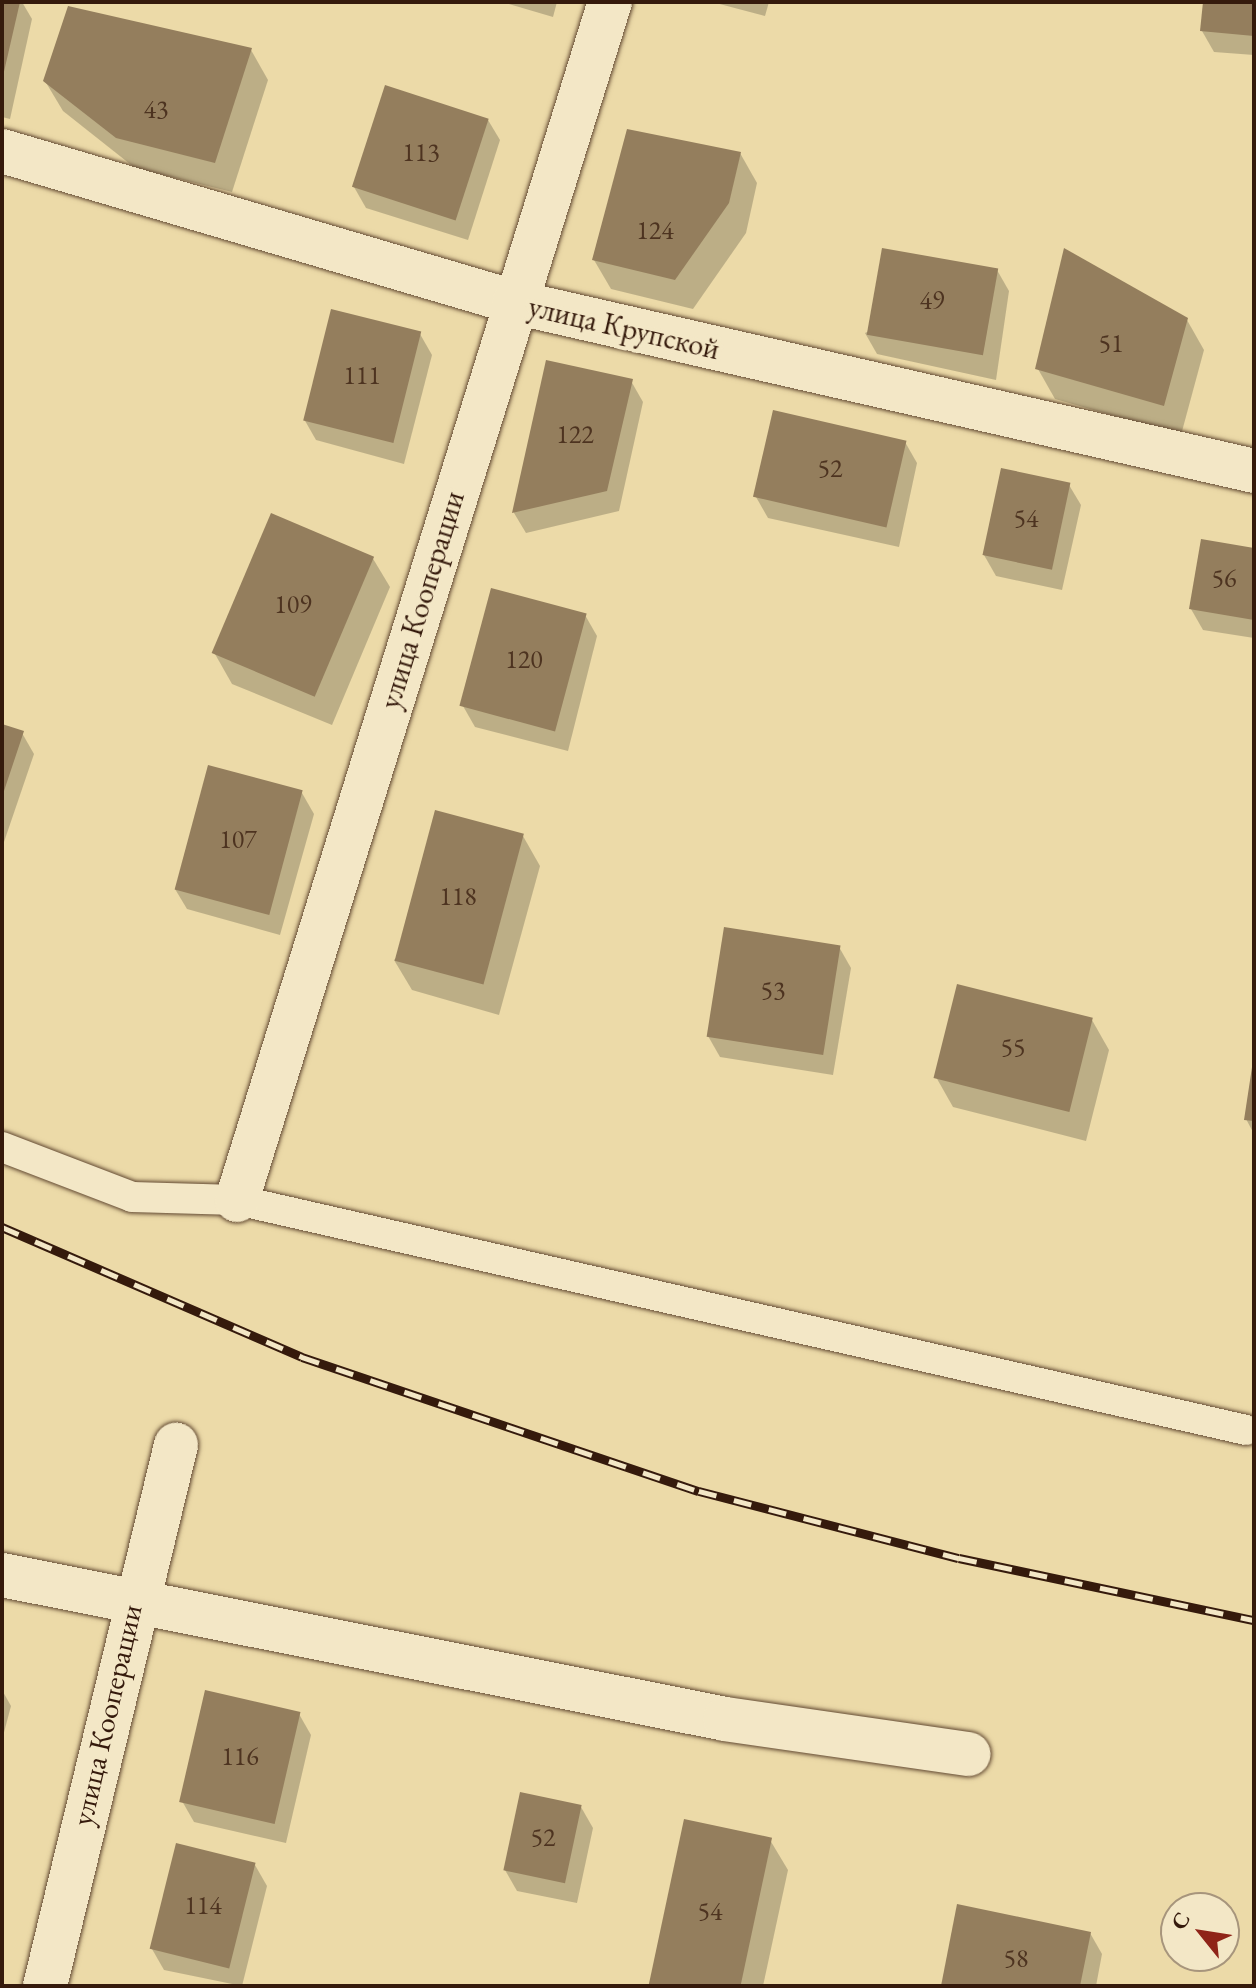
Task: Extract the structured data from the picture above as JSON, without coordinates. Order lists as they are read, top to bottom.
{
  "streets": {
    "street": ["улица Крупской", "улица Кооперации"]
  },
  "crossings": [
    ["улица Крупской", "улица Кооперации"]
  ],
  "house_numbers": [
    "43",
    "113",
    "124",
    "49",
    "51",
    "111",
    "122",
    "52",
    "54",
    "56",
    "109",
    "120",
    "107",
    "118",
    "53",
    "55",
    "116",
    "52",
    "114",
    "54",
    "58"
  ],
  "north": "top left"
}
